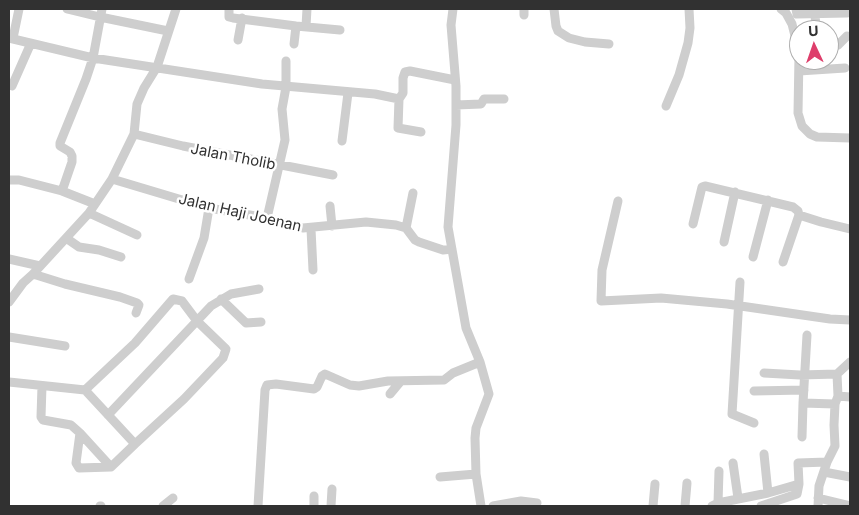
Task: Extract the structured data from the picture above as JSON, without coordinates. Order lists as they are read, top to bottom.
{
  "streets": {
    "street": ["Jalan Tholib", "Jalan Haji Joenan"]
  },
  "north": "top"
}
